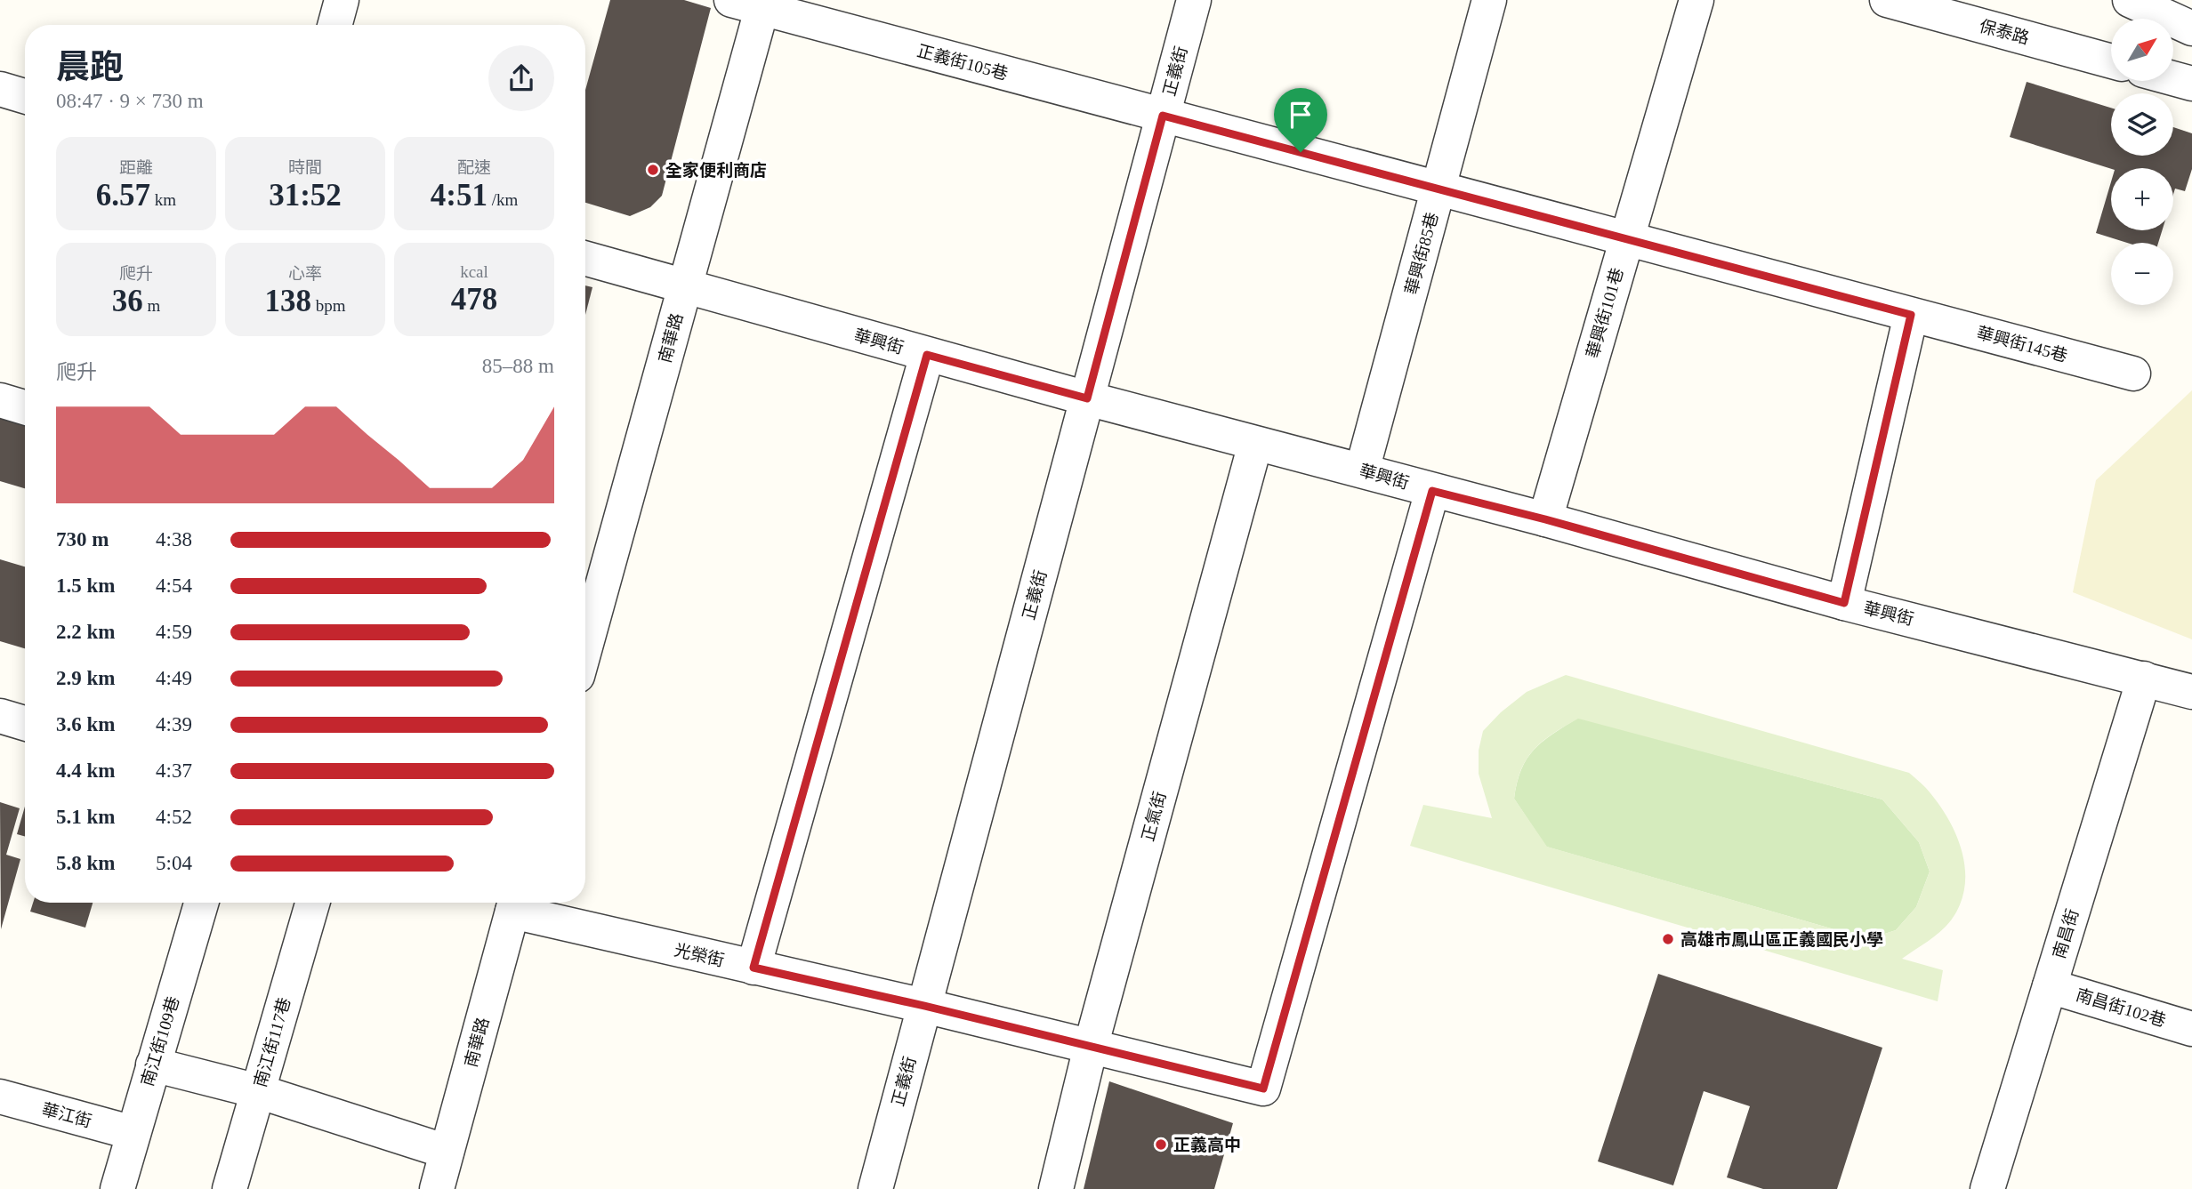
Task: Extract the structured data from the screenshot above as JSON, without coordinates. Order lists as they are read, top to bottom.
{
  "streets": {
    "street": [
      "保泰路",
      "正義街105巷",
      "正義街",
      "華興街85巷",
      "華興街101巷",
      "南華路",
      "華興街",
      "華興街145巷",
      "正氣街",
      "南昌街",
      "光榮街",
      "南昌街102巷",
      "南江街109巷",
      "南江街117巷",
      "華江街"
    ]
  },
  "crossings": [
    ["正義街105巷", "正義街"],
    ["正義街105巷", "華興街85巷"],
    ["正義街105巷", "華興街101巷"],
    ["正義街105巷", "南華路"],
    ["正義街105巷", "華興街145巷"],
    ["正義街", "華興街"],
    ["正義街", "光榮街"],
    ["華興街85巷", "華興街"],
    ["華興街101巷", "華興街"],
    ["華興街101巷", "華興街145巷"],
    ["南華路", "華興街"],
    ["南華路", "光榮街"],
    ["華興街", "正氣街"],
    ["華興街", "南昌街"],
    ["華興街", "光榮街"],
    ["正氣街", "光榮街"],
    ["南昌街", "南昌街102巷"],
    ["南江街109巷", "華江街"]
  ],
  "places": ["全家便利商店", "高雄市鳳山區正義國民小學", "正義高中"],
  "north": "top right",
  "page": {
    "map_buttons": ["+", "−"],
    "heading": ["晨跑", "08:47 · 9 × 730 m"],
    "stats": [
      ["距離", "6.57 km"],
      ["時間", "31:52"],
      ["配速", "4:51 /km"],
      ["爬升", "36 m"],
      ["心率", "138 bpm"],
      ["kcal", "478"]
    ],
    "chart": ["爬升", "85–88 m"],
    "list": [
      {
        "name": "730 m",
        "note": "4:38"
      },
      {
        "name": "1.5 km",
        "note": "4:54"
      },
      {
        "name": "2.2 km",
        "note": "4:59"
      },
      {
        "name": "2.9 km",
        "note": "4:49"
      },
      {
        "name": "3.6 km",
        "note": "4:39"
      },
      {
        "name": "4.4 km",
        "note": "4:37"
      },
      {
        "name": "5.1 km",
        "note": "4:52"
      },
      {
        "name": "5.8 km",
        "note": "5:04"
      }
    ]
  }
}
